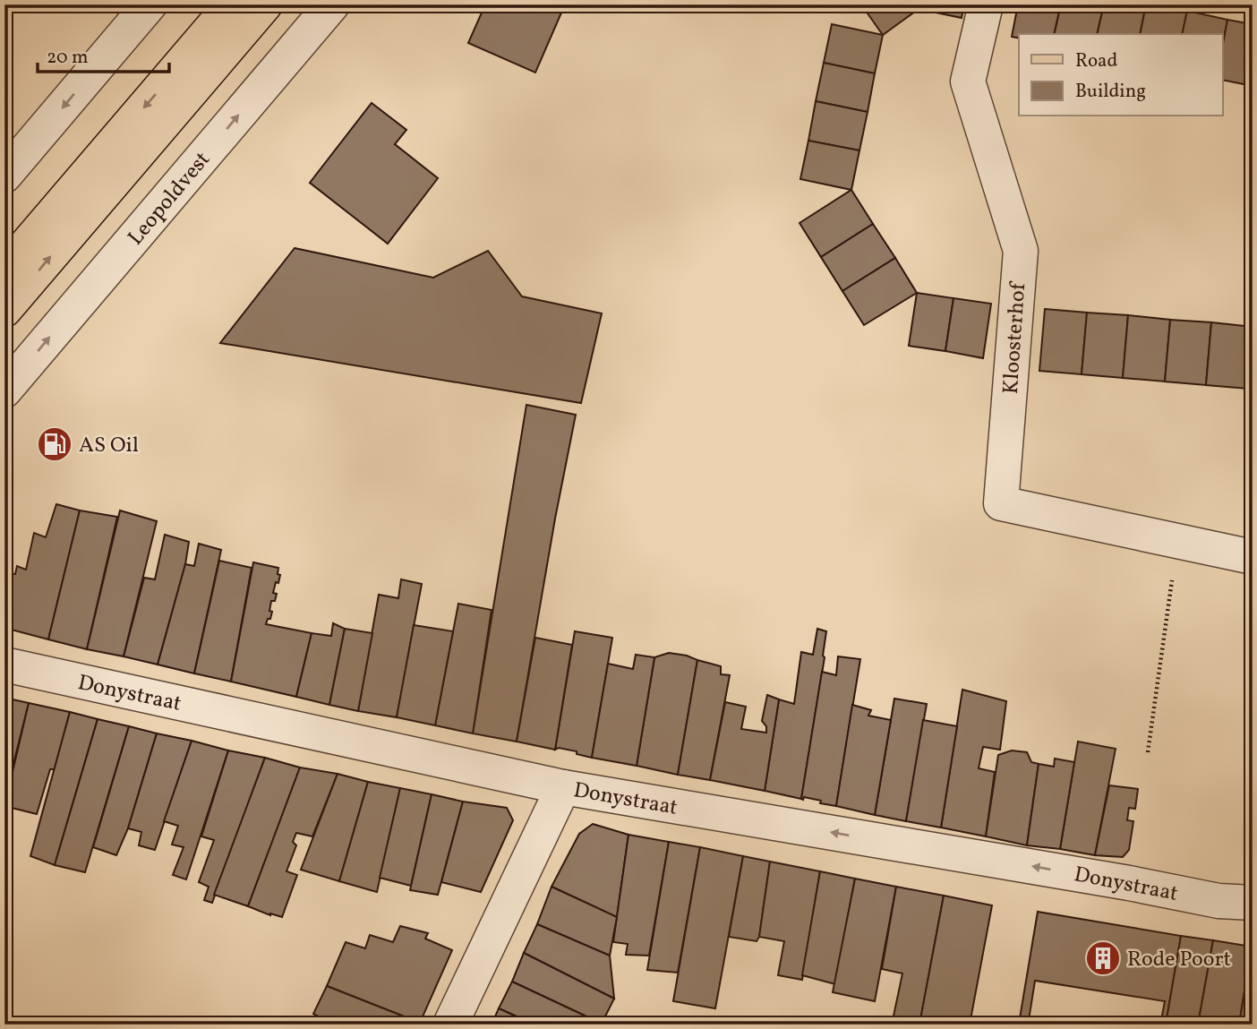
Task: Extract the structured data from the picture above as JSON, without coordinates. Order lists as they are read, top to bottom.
{
  "streets": {
    "street": ["Leopoldvest", "Kloosterhof", "Donystraat"]
  },
  "one_way": ["Donystraat"],
  "places": {
    "fuel station": ["AS Oil"],
    "building": ["Rode Poort"]
  },
  "legend": ["Road", "Building"],
  "scale_bar": "20 m"
}
